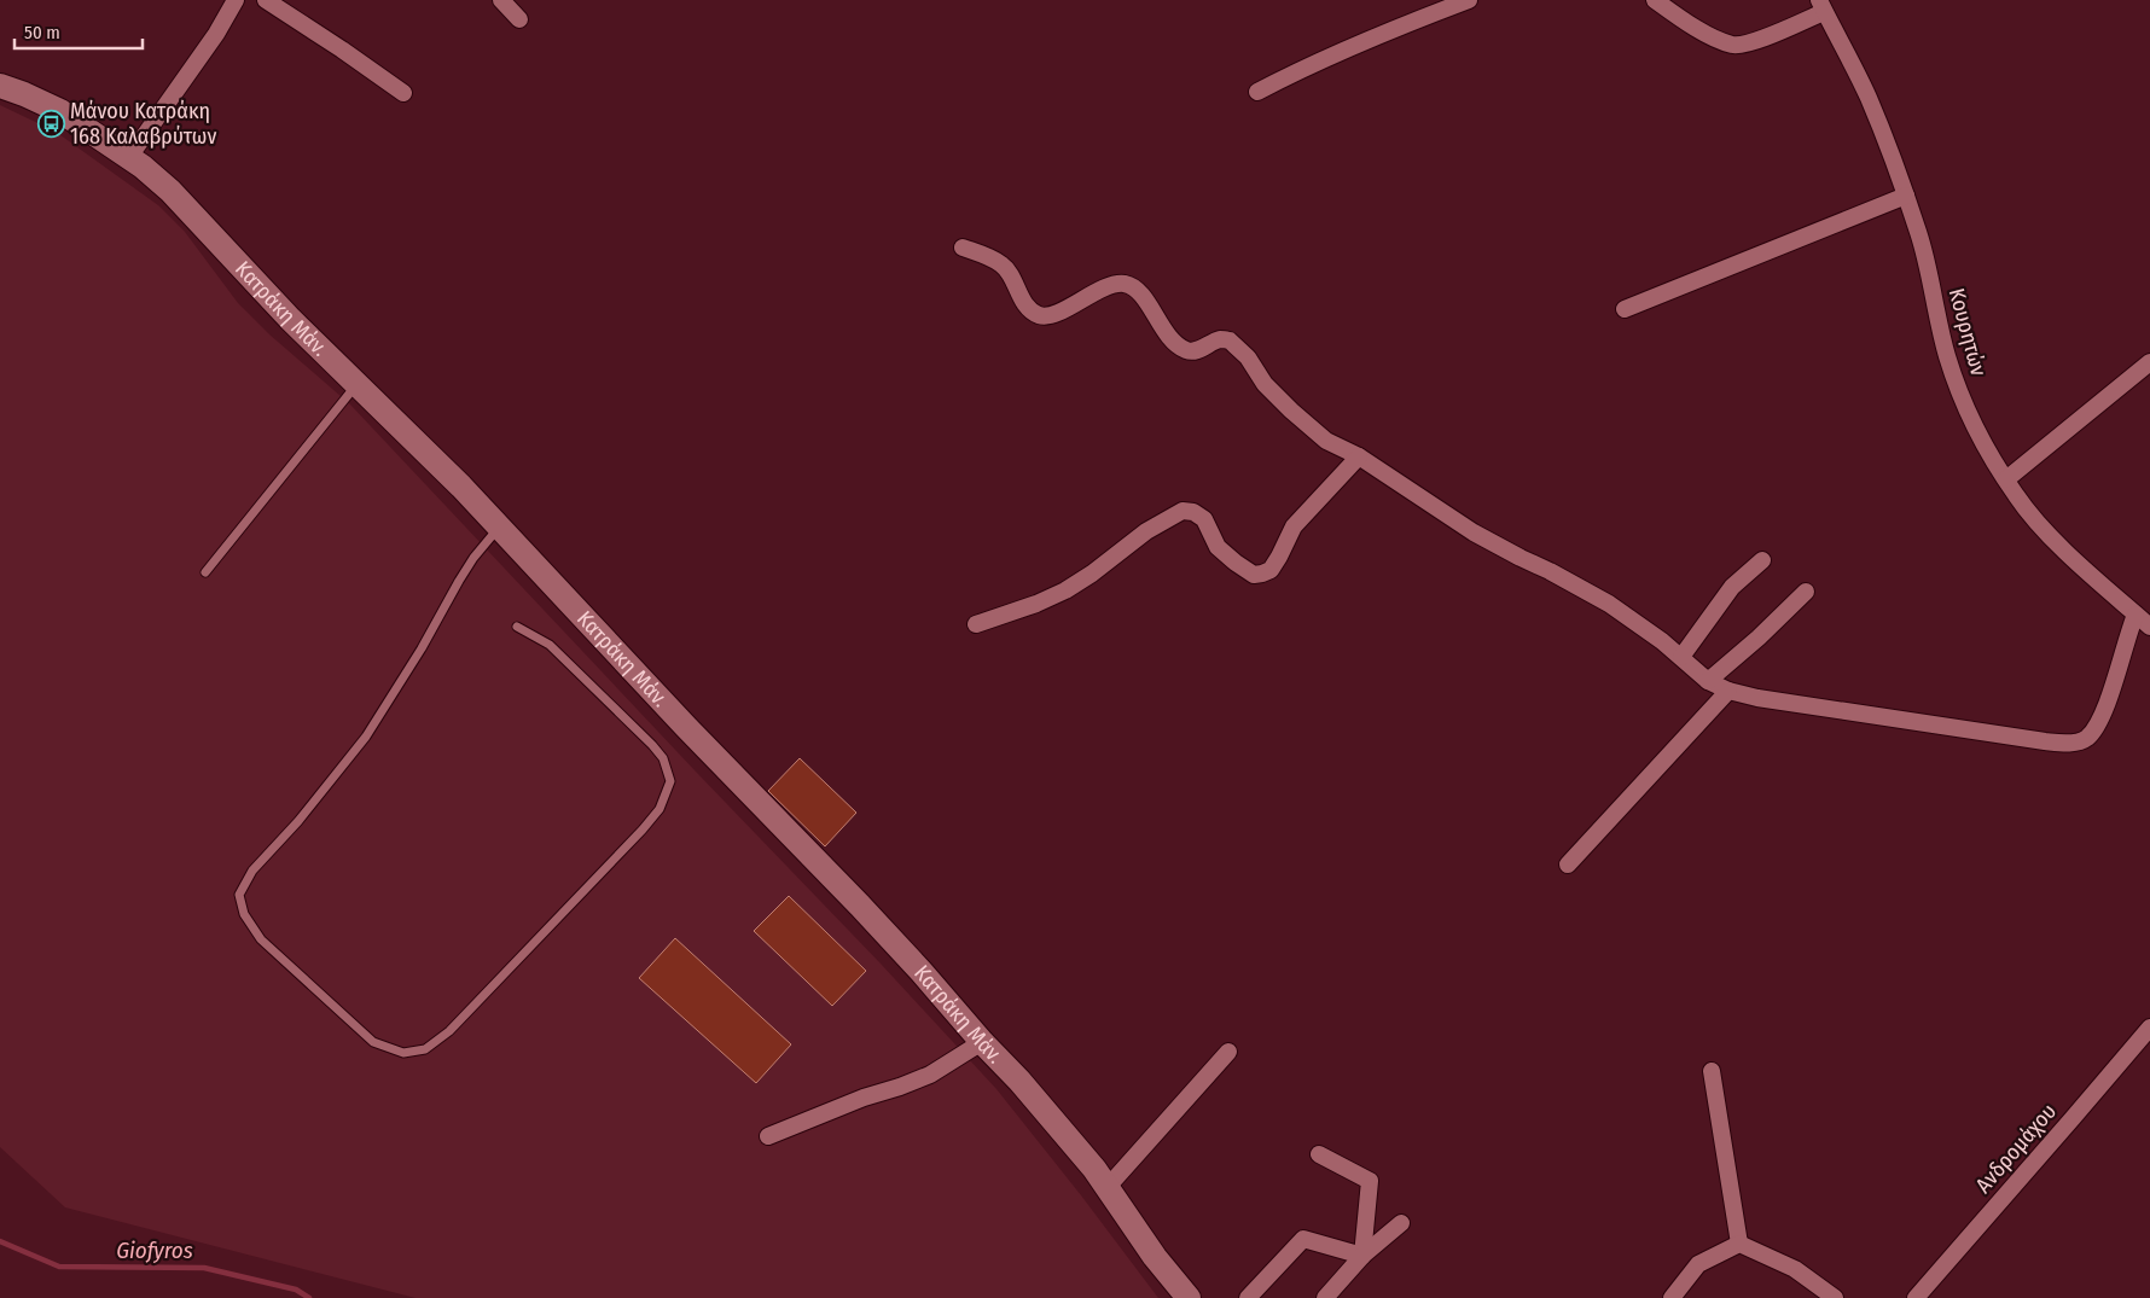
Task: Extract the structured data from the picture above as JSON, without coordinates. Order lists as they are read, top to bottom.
{
  "streets": {
    "street": ["Κατράκη Μάν.", "Κουρητών", "Ανδρομάχου"]
  },
  "water": ["Giofyros"],
  "places": {
    "bus stop": ["Μάνου Κατράκη 168 Καλαβρύτων"]
  },
  "scale_bar": "50 m"
}
